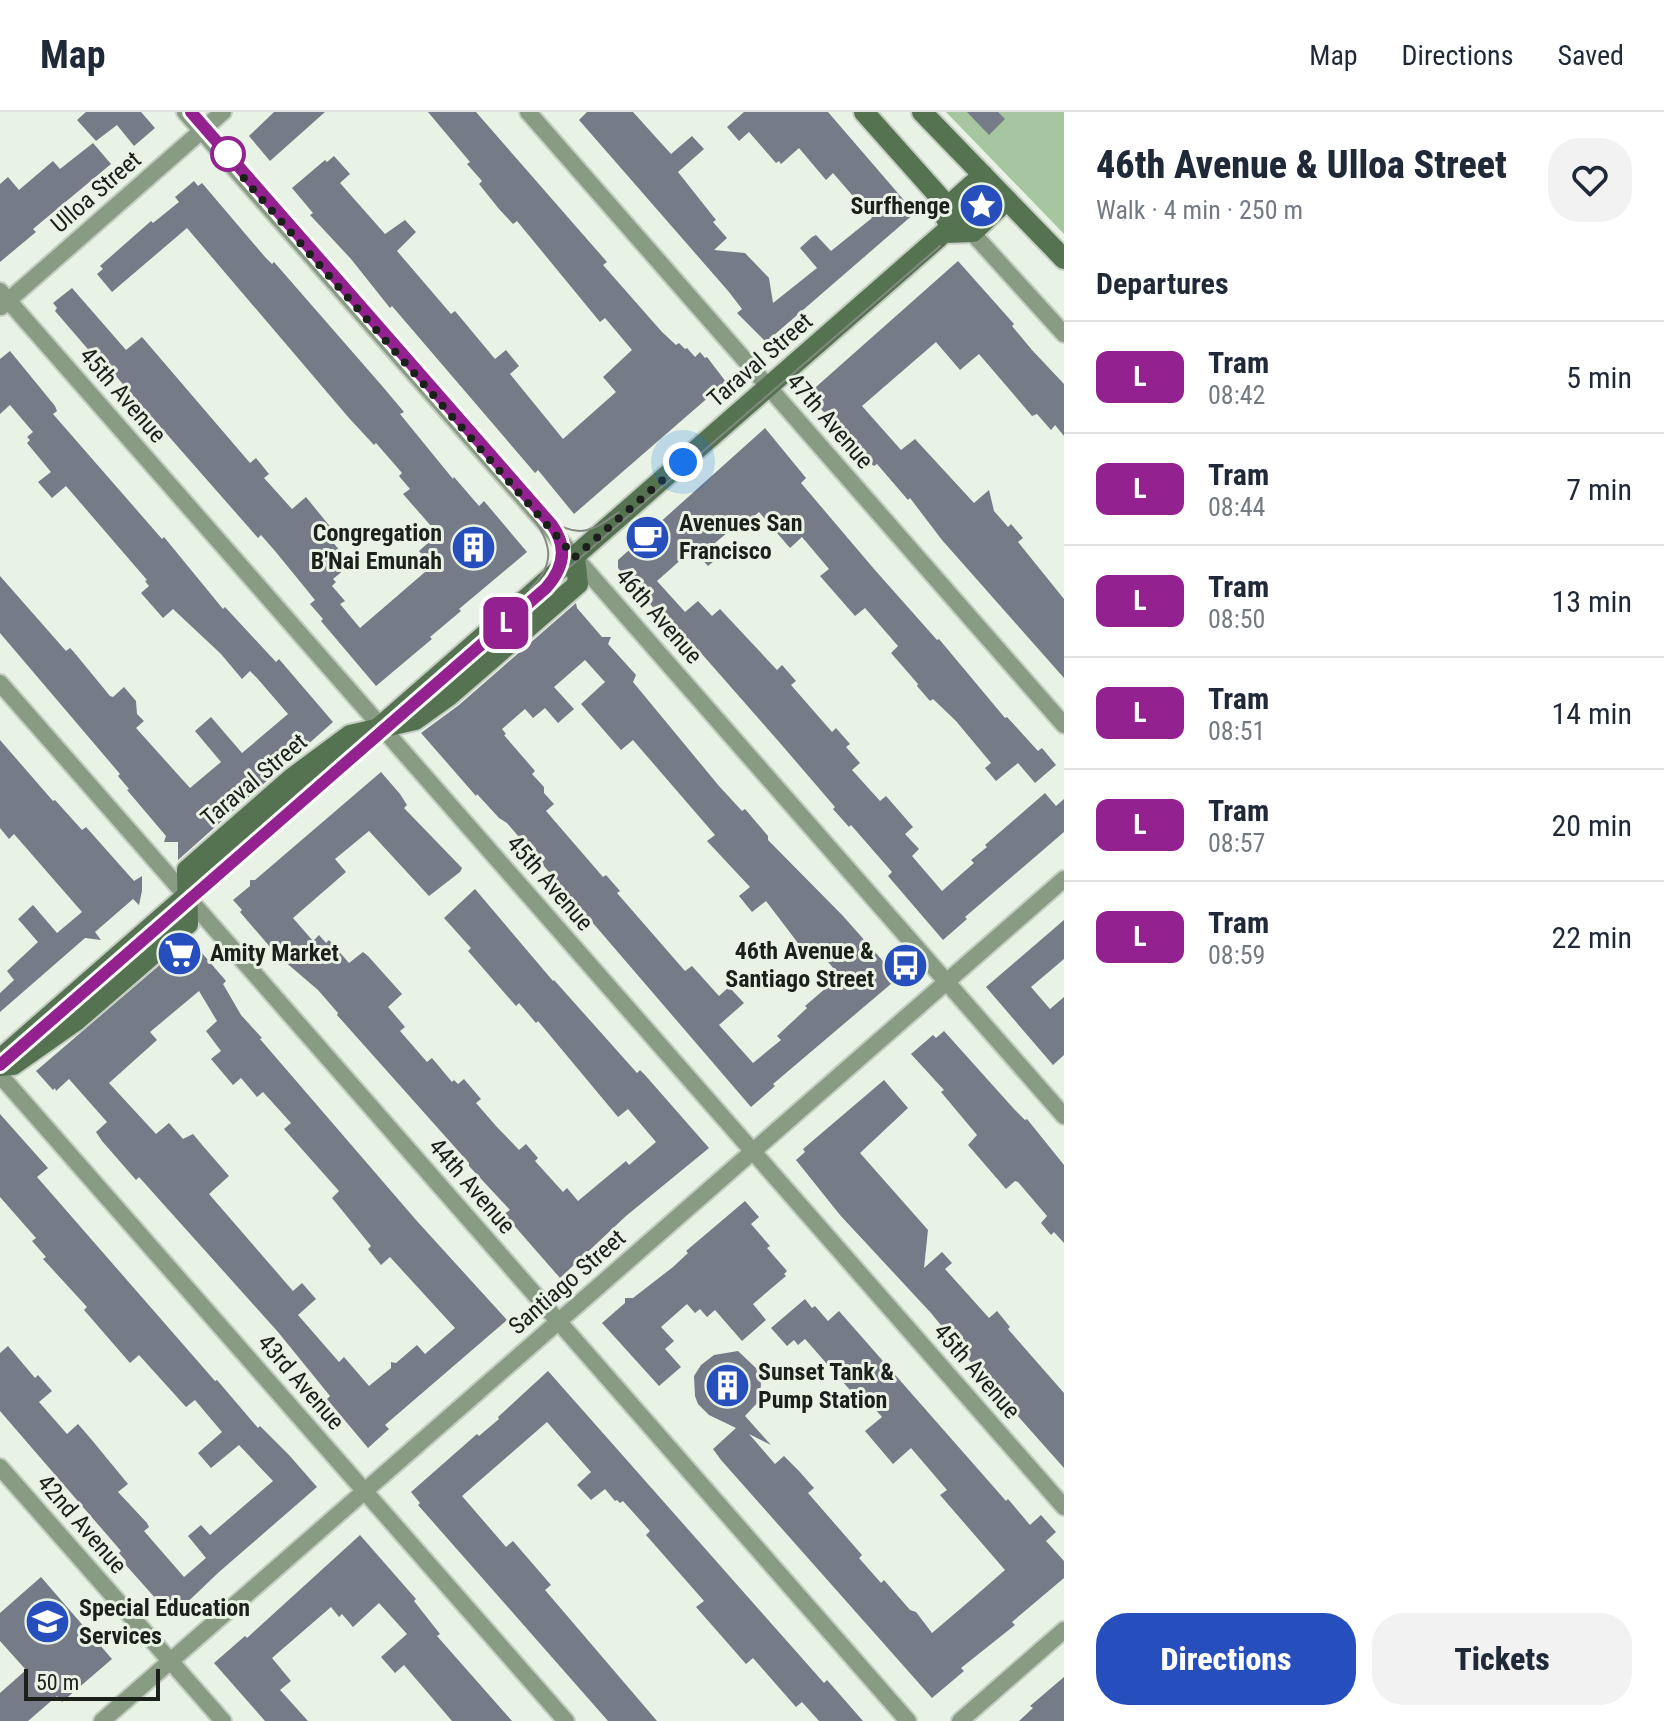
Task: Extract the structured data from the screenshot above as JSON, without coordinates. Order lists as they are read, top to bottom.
{
  "streets": {
    "street": [
      "Ulloa Street",
      "Taraval Street",
      "45th Avenue",
      "47th Avenue",
      "46th Avenue",
      "44th Avenue",
      "Santiago Street",
      "43rd Avenue",
      "42nd Avenue"
    ]
  },
  "crossings": [
    ["Ulloa Street", "45th Avenue"],
    ["Ulloa Street", "46th Avenue"],
    ["Taraval Street", "45th Avenue"],
    ["Taraval Street", "47th Avenue"],
    ["Taraval Street", "46th Avenue"],
    ["Taraval Street", "44th Avenue"],
    ["45th Avenue", "Santiago Street"],
    ["46th Avenue", "Santiago Street"],
    ["44th Avenue", "Santiago Street"],
    ["Santiago Street", "43rd Avenue"],
    ["Santiago Street", "42nd Avenue"]
  ],
  "places": {
    "place": ["Surfhenge"],
    "cafe": ["Avenues San Francisco"],
    "building": ["Congregation B'Nai Emunah", "Sunset Tank & Pump Station"],
    "supermarket": ["Amity Market"],
    "bus stop": ["46th Avenue & Santiago Street"],
    "school or university": ["Special Education Services"]
  },
  "lines": ["tram line L"],
  "scale_bar": "50 m",
  "page": {
    "header": "Map",
    "nav": ["Map", "Directions", "Saved"],
    "on_map": "L",
    "heading": [
      ["46th Avenue & Ulloa Street", "Walk · 4 min · 250 m"],
      "Departures"
    ],
    "list": [
      {
        "mark": "L",
        "name": "Tram",
        "note": "08:42",
        "value": "5 min"
      },
      {
        "mark": "L",
        "name": "Tram",
        "note": "08:44",
        "value": "7 min"
      },
      {
        "mark": "L",
        "name": "Tram",
        "note": "08:50",
        "value": "13 min"
      },
      {
        "mark": "L",
        "name": "Tram",
        "note": "08:51",
        "value": "14 min"
      },
      {
        "mark": "L",
        "name": "Tram",
        "note": "08:57",
        "value": "20 min"
      },
      {
        "mark": "L",
        "name": "Tram",
        "note": "08:59",
        "value": "22 min"
      }
    ],
    "buttons": ["Directions", "Tickets"],
    "scale": "50 m"
  }
}
